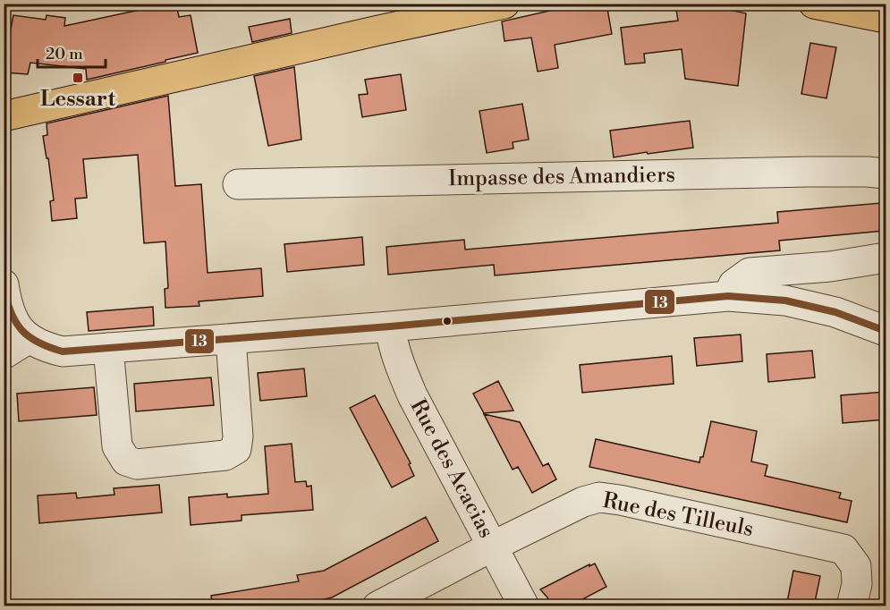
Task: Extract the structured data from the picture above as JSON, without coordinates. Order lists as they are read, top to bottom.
{
  "streets": {
    "street": ["Impasse des Amandiers", "Rue des Acacias", "Rue des Tilleuls"]
  },
  "crossings": [
    ["Rue des Acacias", "Rue des Tilleuls"]
  ],
  "places": {
    "transit": ["Lessart"]
  },
  "lines": ["transit line 13"],
  "scale_bar": "20 m"
}
